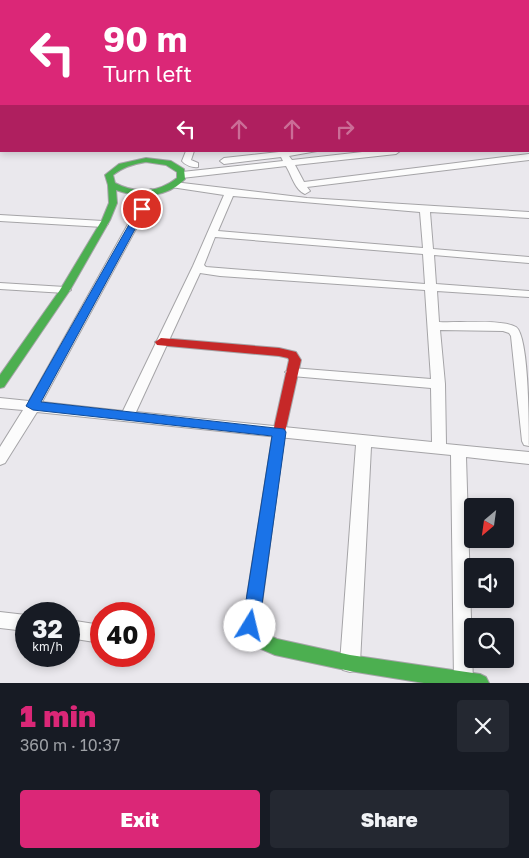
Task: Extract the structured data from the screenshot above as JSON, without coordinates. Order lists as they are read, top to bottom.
{
  "north": "bottom left",
  "page": {
    "turn": ["90 m", "Turn left"],
    "speed": "32 km/h",
    "limit": "40",
    "heading": ["1 min", "360 m · 10:37"],
    "buttons": ["Exit", "Share"]
  }
}
